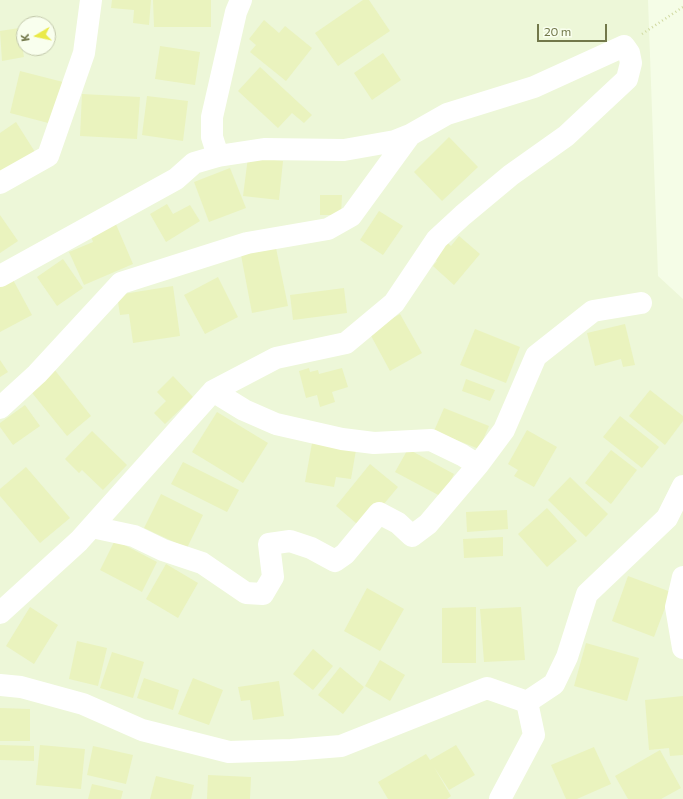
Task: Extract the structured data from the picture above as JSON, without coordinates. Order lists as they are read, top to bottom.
{
  "scale_bar": "20 m",
  "north": "left"
}
